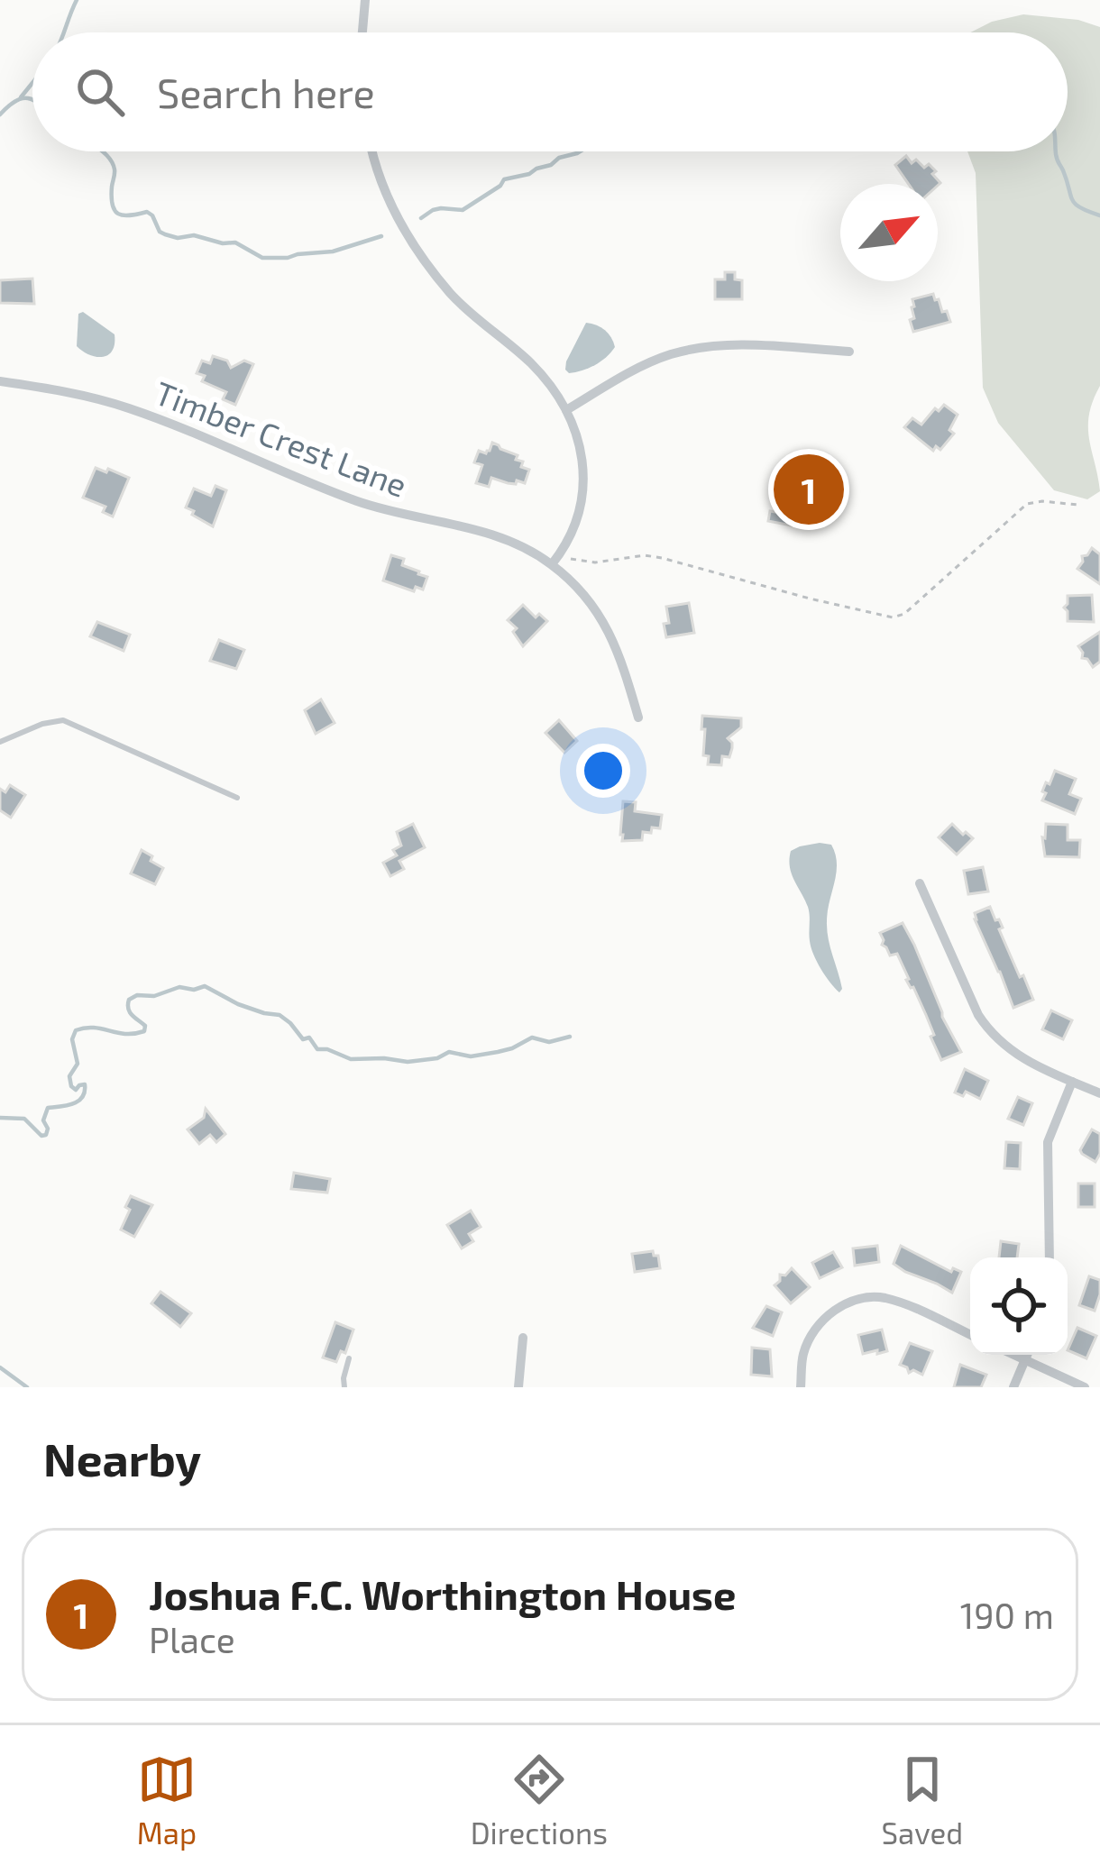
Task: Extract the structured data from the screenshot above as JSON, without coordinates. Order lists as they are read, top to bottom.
{
  "streets": {
    "street": ["Timber Crest Lane"]
  },
  "north": "top right",
  "page": {
    "search": "Search here",
    "pins": "1",
    "heading": "Nearby",
    "list": [
      {
        "mark": "1",
        "name": "Joshua F.C. Worthington House",
        "note": "Place",
        "value": "190 m"
      }
    ],
    "nav": ["Map", "Directions", "Saved"]
  }
}
